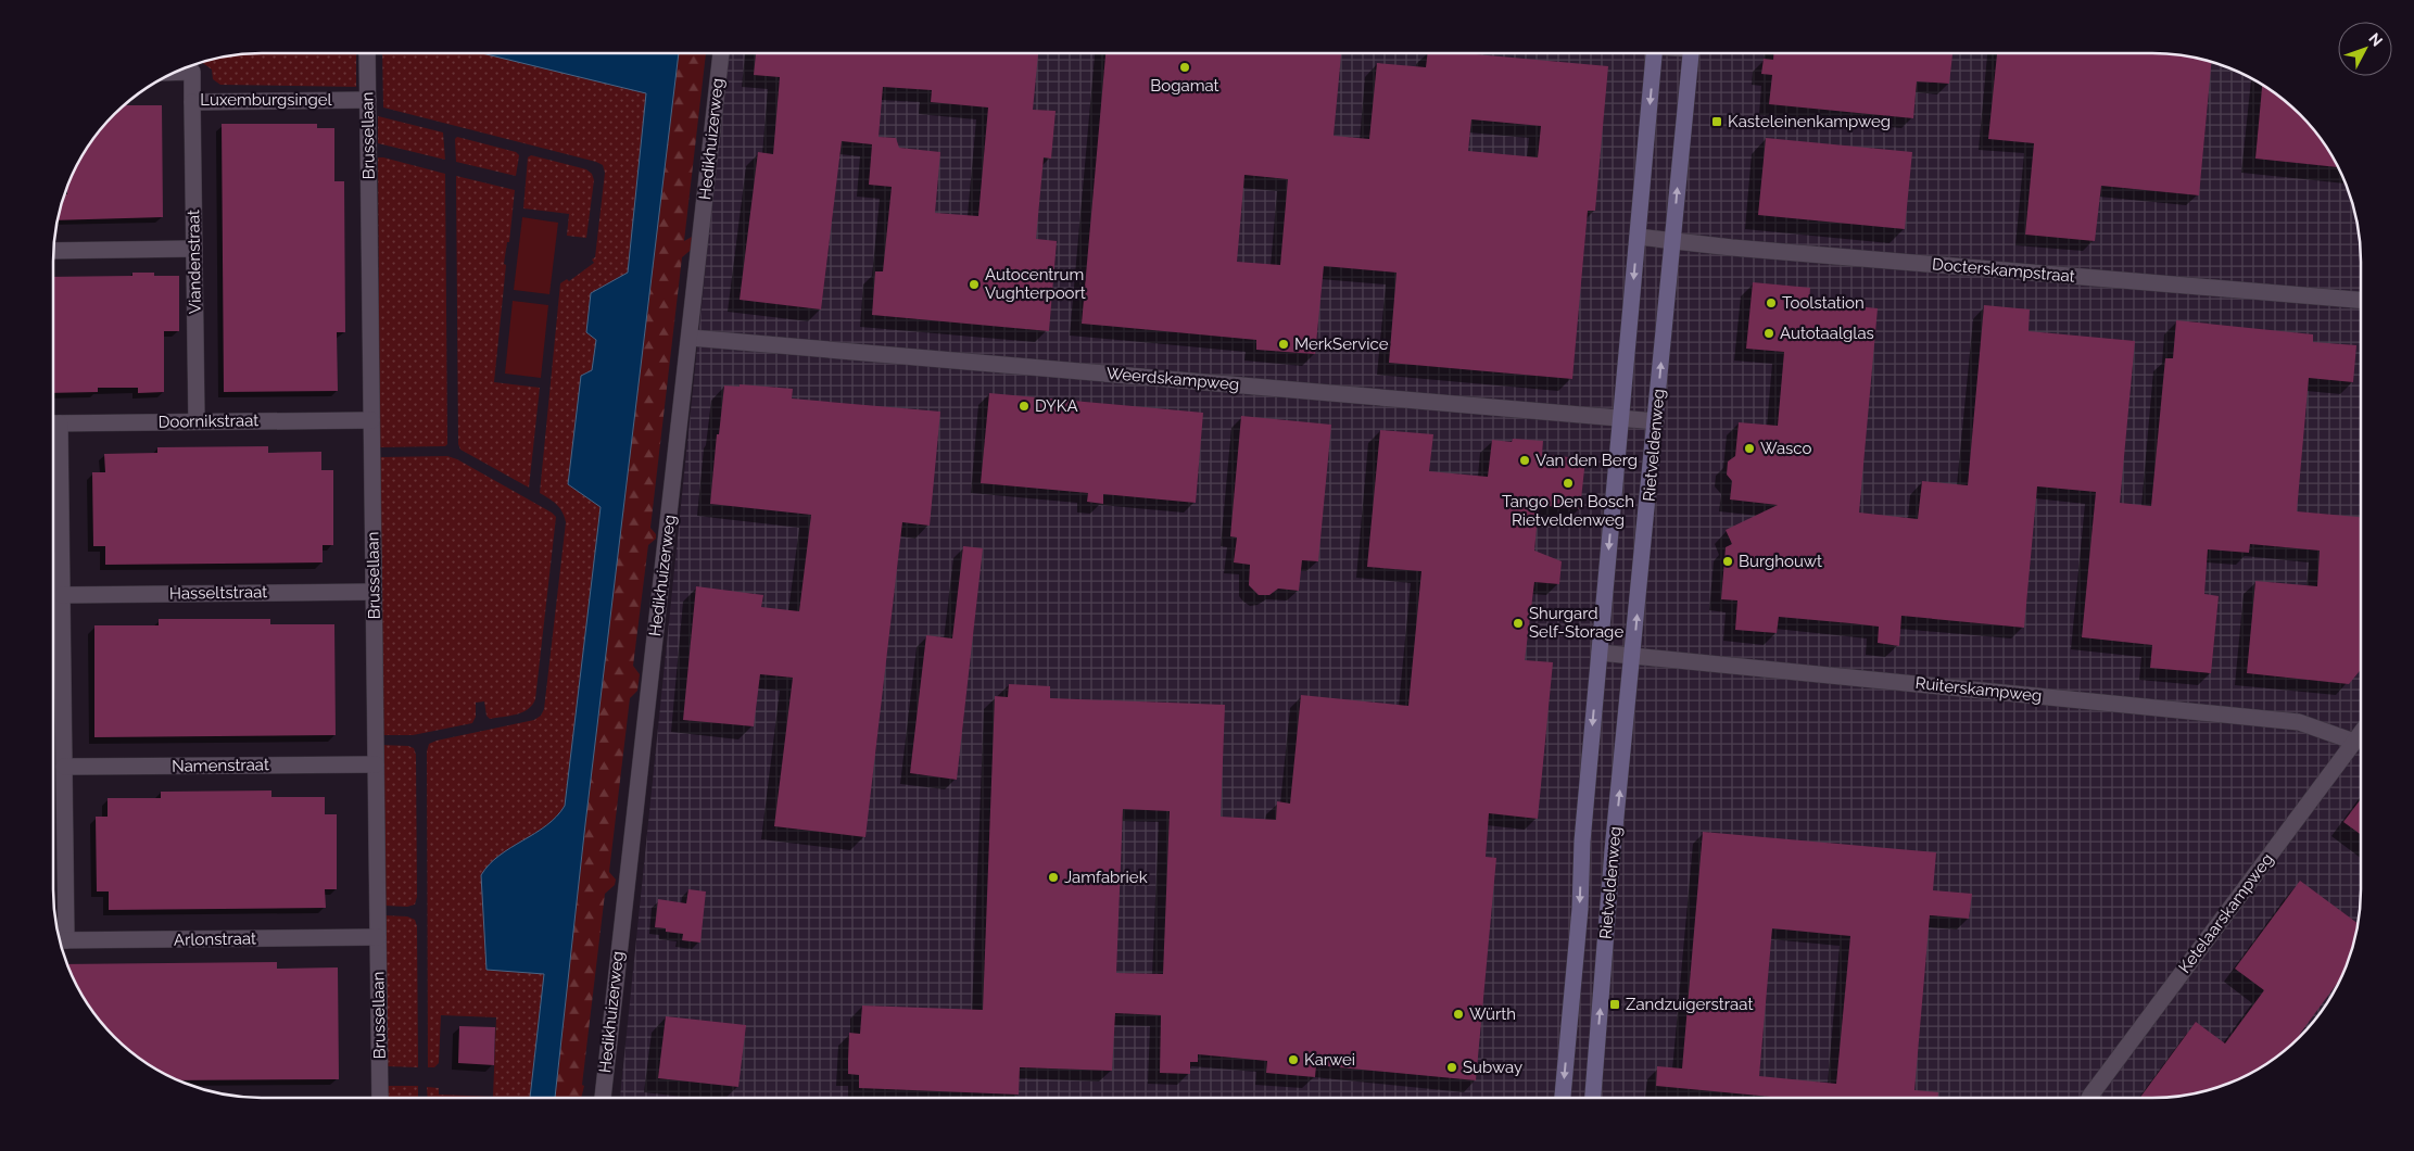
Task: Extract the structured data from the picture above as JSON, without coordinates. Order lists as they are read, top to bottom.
{
  "streets": {
    "main road": ["Rietveldenweg"],
    "street": [
      "Luxemburgsingel",
      "Brussellaan",
      "Hedikhuizerweg",
      "Viandenstraat",
      "Docterskampstraat",
      "Weerdskampweg",
      "Doornikstraat",
      "Hasseltstraat",
      "Ruiterskampweg",
      "Namenstraat",
      "Ketelaarskampweg",
      "Arlonstraat"
    ]
  },
  "crossings": [
    ["Luxemburgsingel", "Brussellaan"],
    ["Luxemburgsingel", "Viandenstraat"],
    ["Brussellaan", "Doornikstraat"],
    ["Brussellaan", "Hasseltstraat"],
    ["Brussellaan", "Namenstraat"],
    ["Brussellaan", "Arlonstraat"],
    ["Hedikhuizerweg", "Weerdskampweg"],
    ["Viandenstraat", "Doornikstraat"],
    ["Docterskampstraat", "Rietveldenweg"],
    ["Weerdskampweg", "Rietveldenweg"],
    ["Rietveldenweg", "Ruiterskampweg"],
    ["Ruiterskampweg", "Ketelaarskampweg"]
  ],
  "places": {
    "other": [
      "Bogamat",
      "Autocentrum Vughterpoort",
      "Toolstation",
      "Autotaalglas",
      "MerkService",
      "DYKA",
      "Wasco",
      "Van den Berg",
      "Tango Den Bosch Rietveldenweg",
      "Burghouwt",
      "Shurgard Self-Storage",
      "Jamfabriek",
      "Würth",
      "Karwei",
      "Subway"
    ],
    "transit": ["Kasteleinenkampweg", "Zandzuigerstraat"]
  },
  "north": "top right"
}
